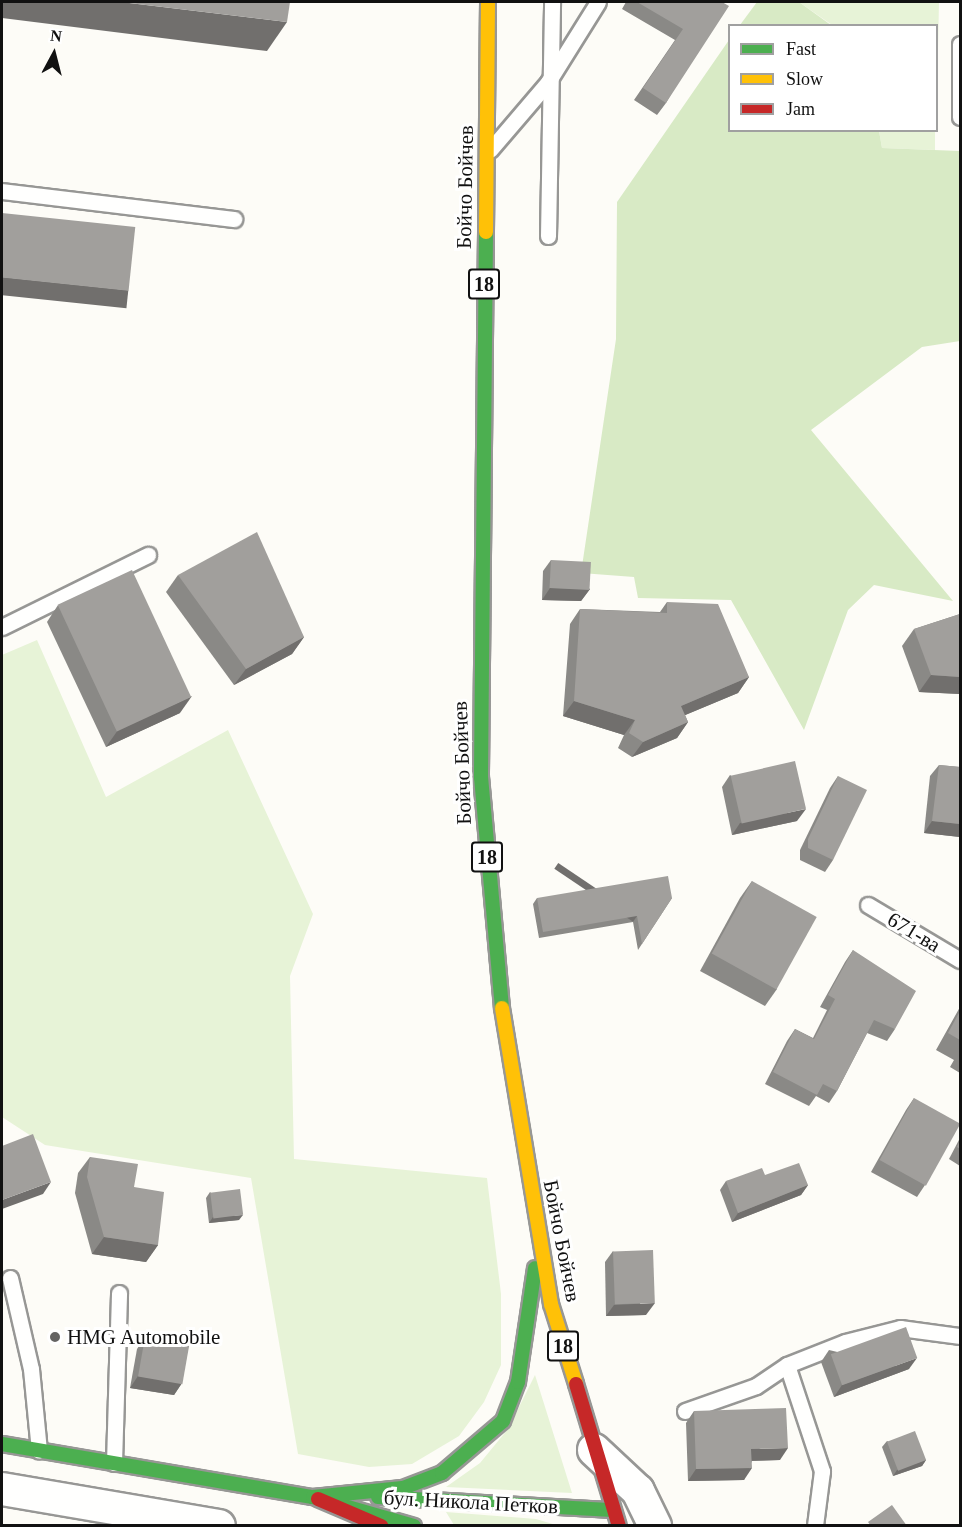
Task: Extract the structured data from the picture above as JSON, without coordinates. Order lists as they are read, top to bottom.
{
  "streets": {
    "main road": ["Бойчо Бойчев", "18", "бул. Никола Петков"],
    "lane": ["671-ва"]
  },
  "crossings": [
    ["Бойчо Бойчев", "18"],
    ["Бойчо Бойчев", "бул. Никола Петков"],
    ["18", "бул. Никола Петков"]
  ],
  "places": ["HMG Automobile"],
  "legend": ["Fast", "Slow", "Jam"],
  "north": "top"
}
